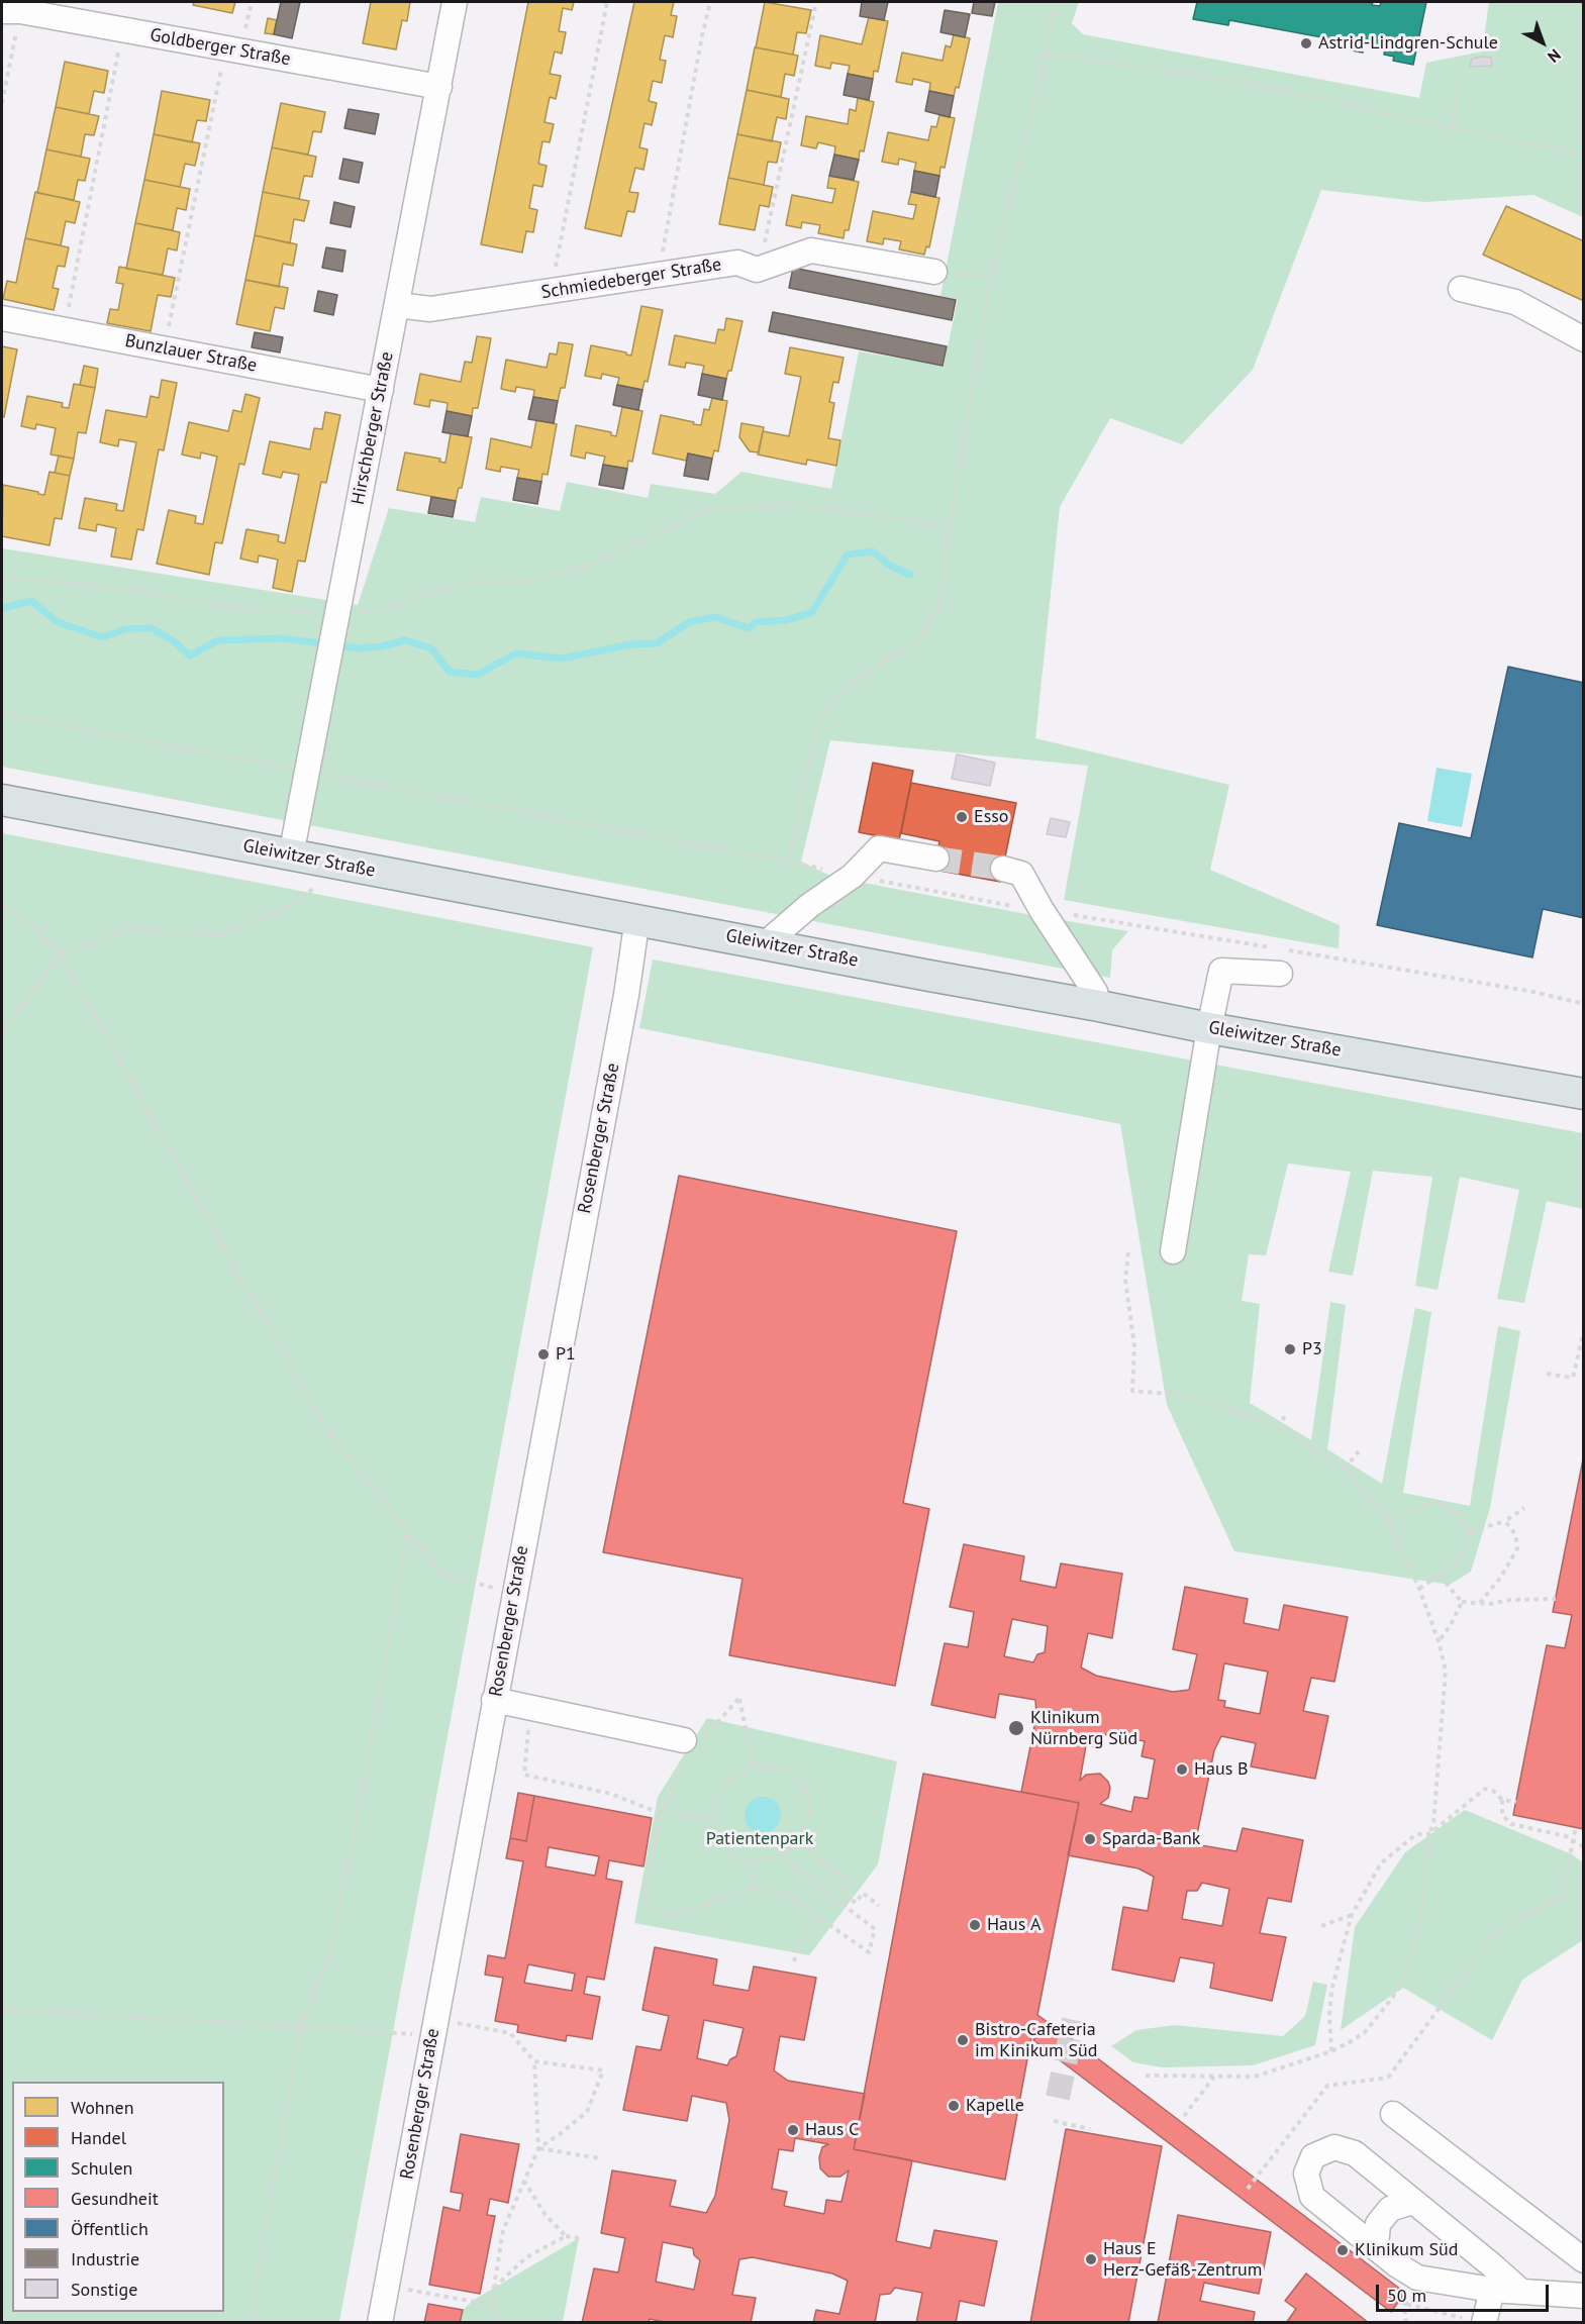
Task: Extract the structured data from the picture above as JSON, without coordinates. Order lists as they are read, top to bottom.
{
  "streets": {
    "main road": ["Gleiwitzer Straße"],
    "street": [
      "Goldberger Straße",
      "Schmiedeberger Straße",
      "Bunzlauer Straße",
      "Hirschberger Straße",
      "Rosenberger Straße"
    ]
  },
  "crossings": [
    ["Goldberger Straße", "Hirschberger Straße"],
    ["Schmiedeberger Straße", "Hirschberger Straße"],
    ["Bunzlauer Straße", "Hirschberger Straße"],
    ["Hirschberger Straße", "Gleiwitzer Straße"],
    ["Gleiwitzer Straße", "Rosenberger Straße"]
  ],
  "parks": ["Patientenpark"],
  "places": [
    "Astrid-Lindgren-Schule",
    "Esso",
    "P3",
    "P1",
    "Klinikum Nürnberg Süd",
    "Haus B",
    "Sparda-Bank",
    "Haus A",
    "Bistro-Cafeteria im Kinikum Süd",
    "Kapelle",
    "Haus C",
    "Klinikum Süd",
    "Haus E Herz-Gefäß-Zentrum"
  ],
  "legend": [
    "Wohnen",
    "Handel",
    "Schulen",
    "Gesundheit",
    "Öffentlich",
    "Industrie",
    "Sonstige"
  ],
  "scale_bar": "50 m",
  "north": "bottom right"
}
